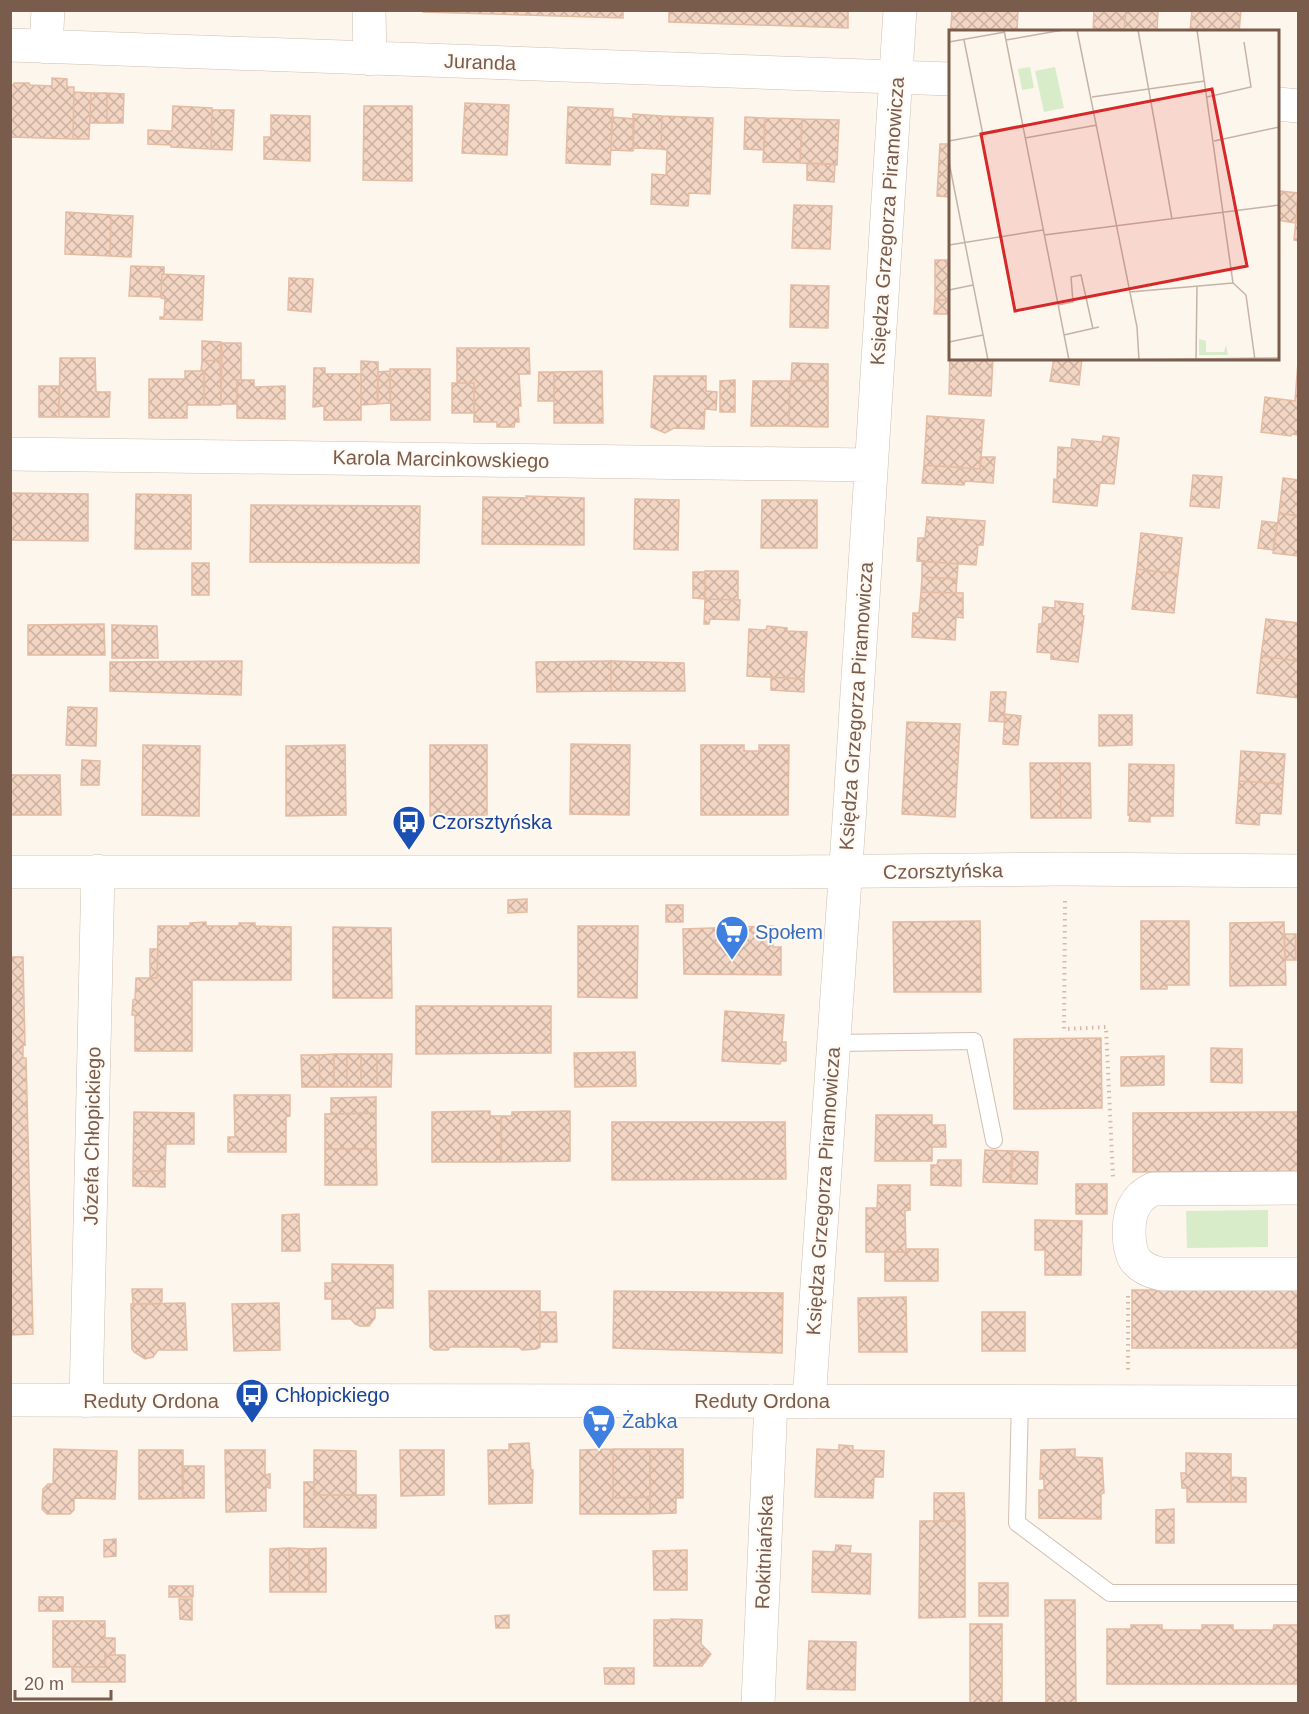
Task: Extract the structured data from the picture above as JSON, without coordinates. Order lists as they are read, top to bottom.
{
  "streets": {
    "street": [
      "Juranda",
      "Księdza Grzegorza Piramowicza",
      "Karola Marcinkowskiego",
      "Czorsztyńska",
      "Józefa Chłopickiego",
      "Reduty Ordona",
      "Rokitniańska"
    ]
  },
  "crossings": [
    ["Juranda", "Księdza Grzegorza Piramowicza"],
    ["Księdza Grzegorza Piramowicza", "Karola Marcinkowskiego"],
    ["Księdza Grzegorza Piramowicza", "Czorsztyńska"],
    ["Księdza Grzegorza Piramowicza", "Reduty Ordona"],
    ["Czorsztyńska", "Józefa Chłopickiego"],
    ["Józefa Chłopickiego", "Reduty Ordona"],
    ["Reduty Ordona", "Rokitniańska"]
  ],
  "places": {
    "bus stop": ["Czorsztyńska", "Chłopickiego"],
    "supermarket": ["Społem", "Żabka"]
  },
  "scale_bar": "20 m"
}
